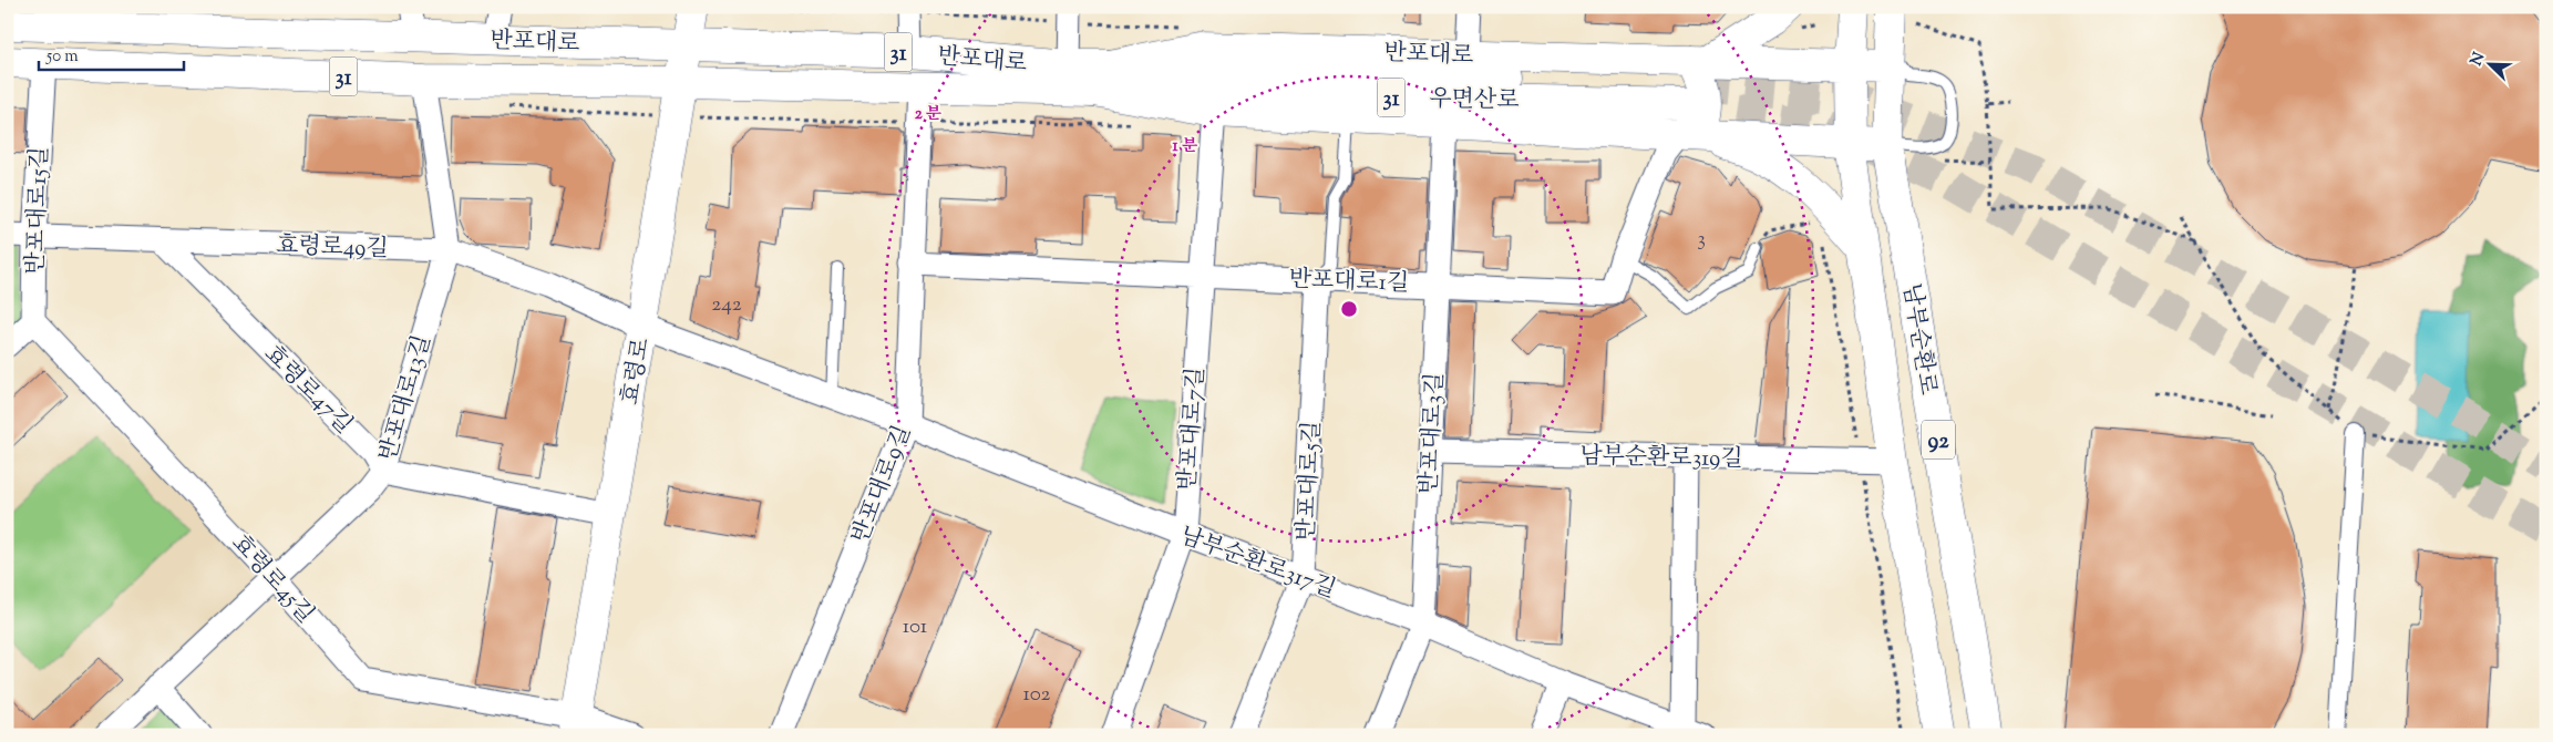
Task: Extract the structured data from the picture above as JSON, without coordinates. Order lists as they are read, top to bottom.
{
  "streets": {
    "main road": [
      "반포대로",
      "31",
      "우면산로",
      "남부순환로",
      "효령로",
      "92"
    ],
    "street": [
      "반포대로15길",
      "효령로49길",
      "반포대로1길",
      "효령로47길",
      "반포대로13길",
      "반포대로7길",
      "반포대로3길",
      "남부순환로319길",
      "반포대로5길",
      "반포대로9길",
      "남부순환로317길",
      "효령로45길"
    ]
  },
  "crossings": [
    ["반포대로", "우면산로"],
    ["반포대로", "반포대로15길"],
    ["반포대로", "반포대로1길"],
    ["반포대로", "남부순환로"],
    ["반포대로", "효령로"],
    ["반포대로", "반포대로13길"],
    ["반포대로", "반포대로7길"],
    ["반포대로", "반포대로3길"],
    ["반포대로", "반포대로9길"],
    ["반포대로15길", "효령로49길"],
    ["반포대로15길", "효령로45길"],
    ["효령로49길", "효령로"],
    ["효령로49길", "효령로47길"],
    ["효령로49길", "반포대로13길"],
    ["효령로49길", "남부순환로317길"],
    ["반포대로1길", "반포대로7길"],
    ["반포대로1길", "반포대로3길"],
    ["반포대로1길", "반포대로5길"],
    ["반포대로1길", "반포대로9길"],
    ["남부순환로", "남부순환로319길"],
    ["효령로", "남부순환로317길"],
    ["효령로", "효령로45길"],
    ["효령로47길", "반포대로13길"],
    ["반포대로13길", "효령로45길"],
    ["반포대로7길", "남부순환로317길"],
    ["반포대로3길", "남부순환로319길"],
    ["반포대로3길", "남부순환로317길"],
    ["남부순환로319길", "남부순환로317길"],
    ["반포대로5길", "남부순환로317길"],
    ["반포대로9길", "남부순환로317길"]
  ],
  "house_numbers": [
    "3",
    "242",
    "101",
    "102"
  ],
  "scale_bar": "50 m",
  "north": "top left",
  "rings": ["2 분", "1 분"]
}
